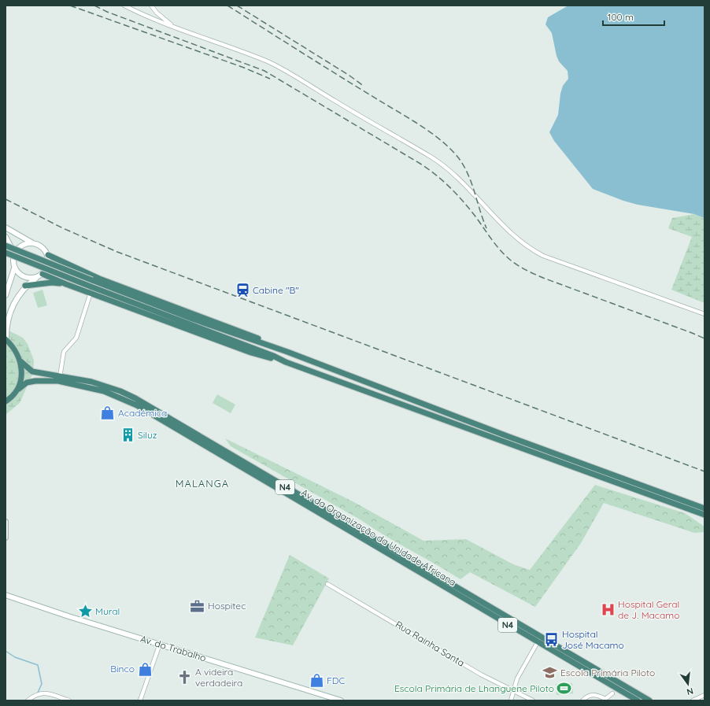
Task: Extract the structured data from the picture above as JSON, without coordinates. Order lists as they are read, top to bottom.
{
  "streets": {
    "highway": ["N4", "Av. da Organização da Unidade Africana"],
    "main road": ["Av. do Trabalho"],
    "street": ["Rua Rainha Santa"]
  },
  "crossings": [
    ["N4", "Av. da Organização da Unidade Africana"]
  ],
  "districts": ["MALANGA"],
  "places": {
    "station": ["Cabine \"B\""],
    "shop": ["Académica", "Binco", "FDC"],
    "building": ["Siluz"],
    "office": ["Hospitec"],
    "hospital": ["Hospital Geral de J. Macamo"],
    "place": ["Mural"],
    "bus stop": ["Hospital José Macamo"],
    "school or university": ["Escola Primária Piloto"],
    "church": ["A videira verdadeira"],
    "sports": ["Escola Primária de Lhanguene Piloto"]
  },
  "scale_bar": "100 m",
  "north": "bottom"
}
